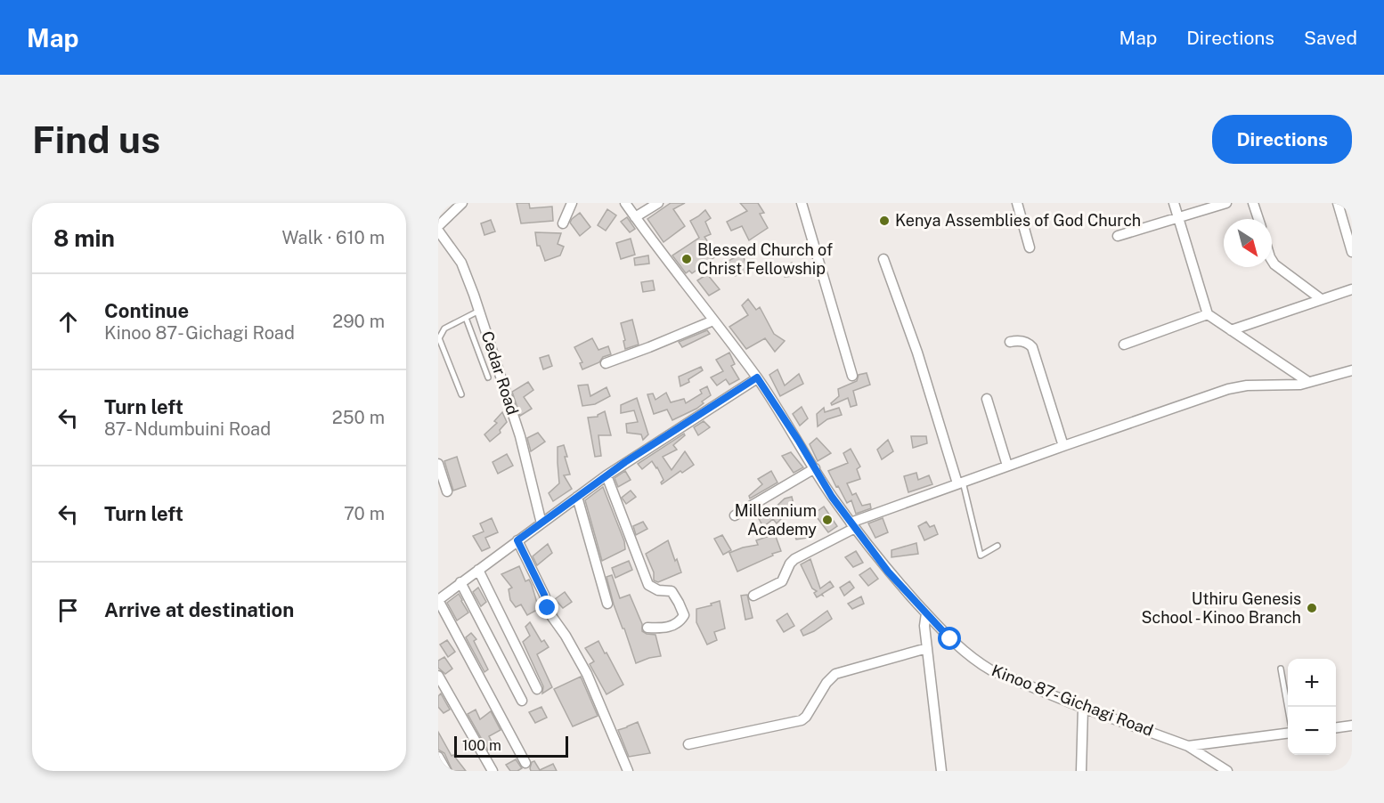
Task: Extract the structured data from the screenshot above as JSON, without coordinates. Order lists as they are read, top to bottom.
{
  "streets": {
    "street": ["Cedar Road", "Kinoo 87- Gichagi Road"]
  },
  "places": [
    "Kenya Assemblies of God Church",
    "Blessed Church of Christ Fellowship",
    "Millennium Academy",
    "Uthiru Genesis School - Kinoo Branch"
  ],
  "scale_bar": "100 m",
  "north": "bottom right",
  "page": {
    "header": "Map",
    "nav": ["Map", "Directions", "Saved"],
    "buttons": "Directions",
    "title": "Find us",
    "heading": ["8 min", "Walk · 610 m"],
    "list": [
      ["Continue", "Kinoo 87- Gichagi Road", "290 m"],
      ["Turn left", "87- Ndumbuini Road", "250 m"],
      ["Turn left", "70 m"],
      "Arrive at destination"
    ],
    "map_buttons": ["+", "−"],
    "scale": "100 m"
  }
}
